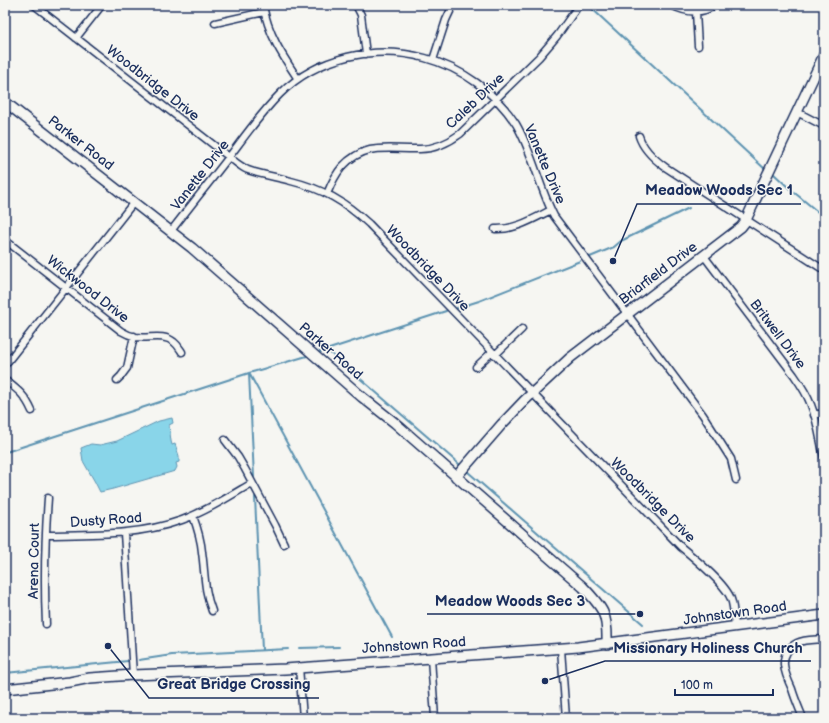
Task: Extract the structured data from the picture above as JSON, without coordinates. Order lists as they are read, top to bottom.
{
  "streets": {
    "street": [
      "Woodbridge Drive",
      "Caleb Drive",
      "Parker Road",
      "Vanette Drive",
      "Briarfield Drive",
      "Wickwood Drive",
      "Britwell Drive",
      "Dusty Road",
      "Arena Court",
      "Johnstown Road"
    ]
  },
  "crossings": [
    ["Woodbridge Drive", "Caleb Drive"],
    ["Woodbridge Drive", "Vanette Drive"],
    ["Woodbridge Drive", "Briarfield Drive"],
    ["Woodbridge Drive", "Johnstown Road"],
    ["Caleb Drive", "Vanette Drive"],
    ["Parker Road", "Vanette Drive"],
    ["Parker Road", "Briarfield Drive"],
    ["Parker Road", "Johnstown Road"],
    ["Vanette Drive", "Briarfield Drive"],
    ["Briarfield Drive", "Britwell Drive"],
    ["Dusty Road", "Arena Court"]
  ],
  "places": [
    "Meadow Woods Sec 1",
    "Meadow Woods Sec 3",
    "Great Bridge Crossing",
    "Missionary Holiness Church"
  ],
  "scale_bar": "100 m"
}
